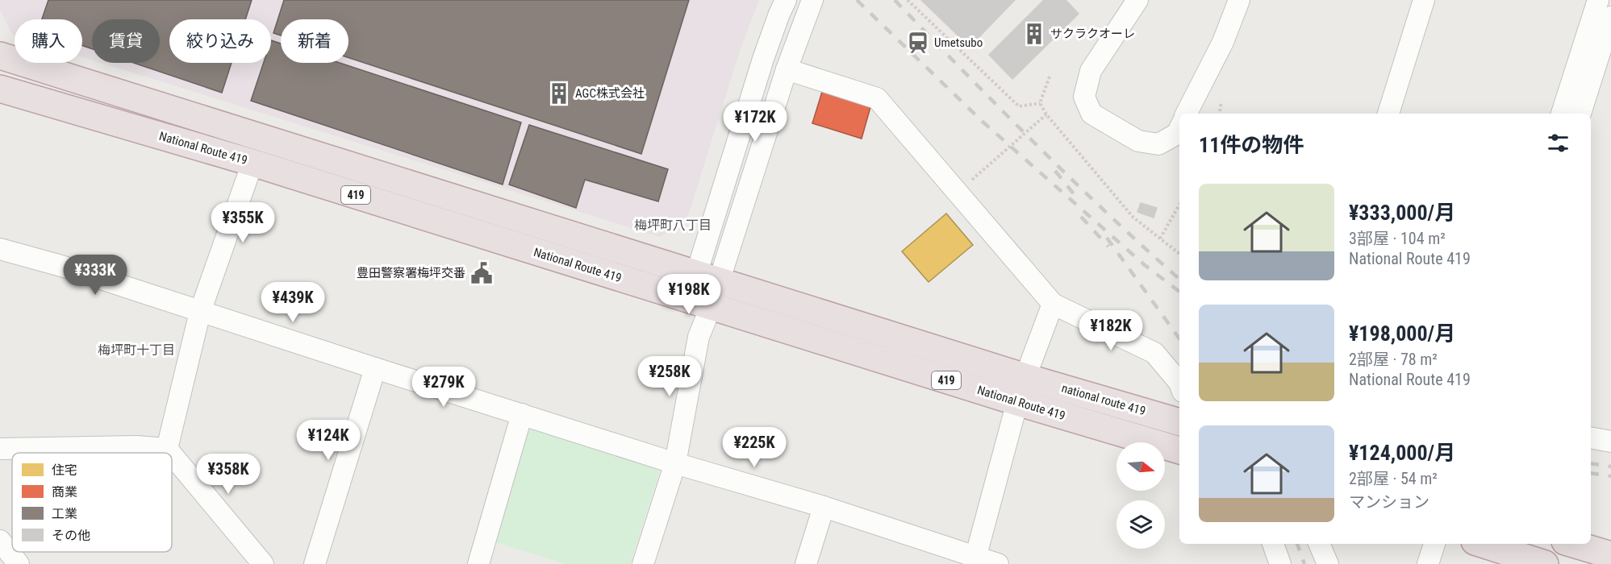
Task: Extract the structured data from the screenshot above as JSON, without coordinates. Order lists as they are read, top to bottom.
{
  "streets": {
    "highway": ["National Route 419", "419", "national route 419"]
  },
  "crossings": [
    ["National Route 419", "national route 419"]
  ],
  "districts": ["梅坪町八丁目", "梅坪町十丁目"],
  "places": {
    "building": ["サクラクオーレ", "AGC株式会社"],
    "station": ["Umetsubo"],
    "public building": ["豊田警察署梅坪交番"]
  },
  "legend": [
    "住宅",
    "商業",
    "工業",
    "その他"
  ],
  "north": "right",
  "page": {
    "chip": [
      "購入",
      "賃貸",
      "絞り込み",
      "新着"
    ],
    "price": [
      "¥172K",
      "¥355K",
      "¥333K",
      "¥198K",
      "¥439K",
      "¥182K",
      "¥258K",
      "¥279K",
      "¥124K",
      "¥225K",
      "¥358K"
    ],
    "heading": "11件の物件",
    "list": [
      {
        "name": "¥333,000/月",
        "note": "3部屋 · 104 m² · National Route 419"
      },
      {
        "name": "¥198,000/月",
        "note": "2部屋 · 78 m² · National Route 419"
      },
      {
        "name": "¥124,000/月",
        "note": "2部屋 · 54 m² · マンション"
      }
    ]
  }
}
